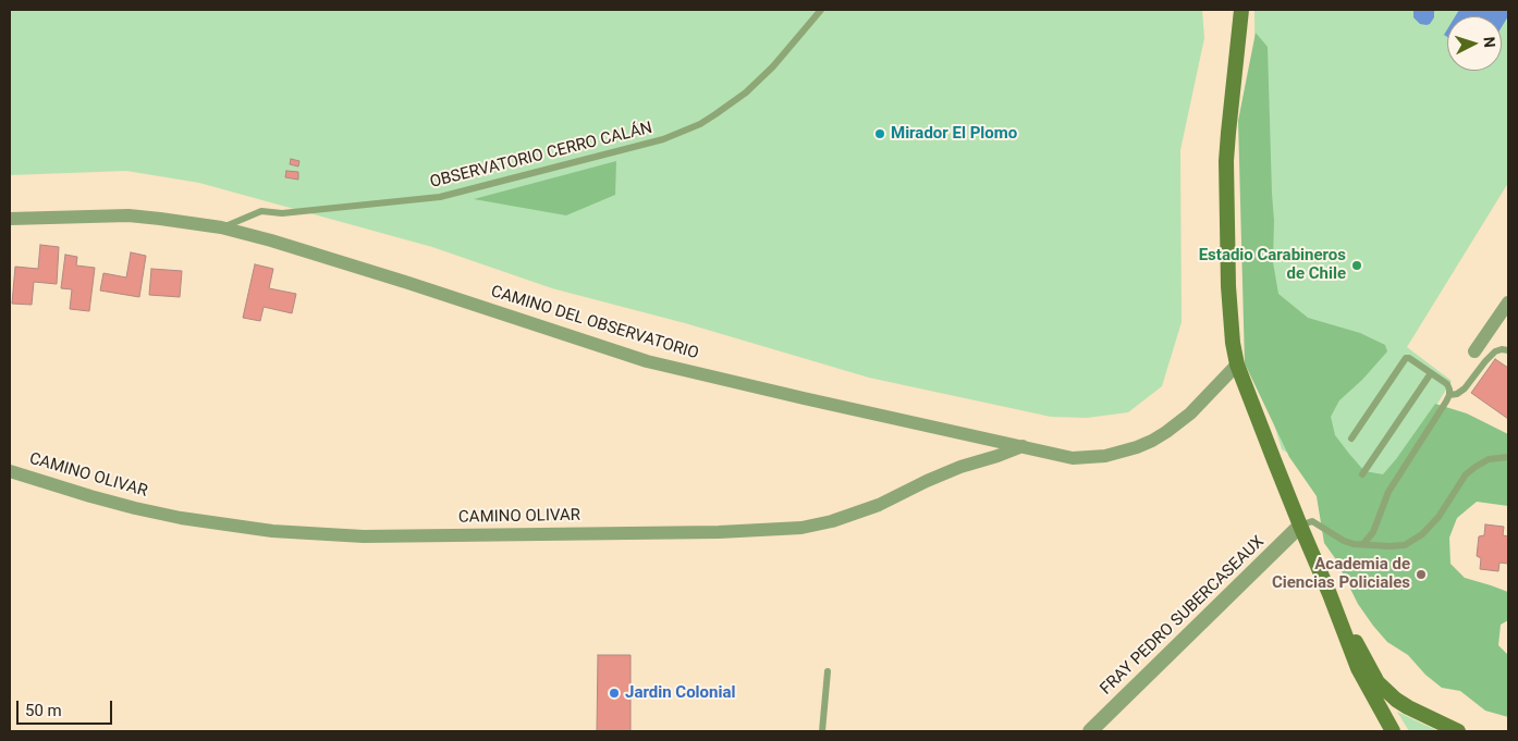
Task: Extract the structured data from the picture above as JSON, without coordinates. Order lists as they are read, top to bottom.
{
  "streets": {
    "street": ["CAMINO DEL OBSERVATORIO", "CAMINO OLIVAR", "FRAY PEDRO SUBERCASEAUX"],
    "lane": ["OBSERVATORIO CERRO CALÁN"]
  },
  "crossings": [
    ["OBSERVATORIO CERRO CALÁN", "CAMINO DEL OBSERVATORIO"],
    ["CAMINO DEL OBSERVATORIO", "CAMINO OLIVAR"]
  ],
  "places": [
    "Mirador El Plomo",
    "Estadio Carabineros de Chile",
    "Academia de Ciencias Policiales",
    "Jardin Colonial"
  ],
  "scale_bar": "50 m",
  "north": "right"
}
